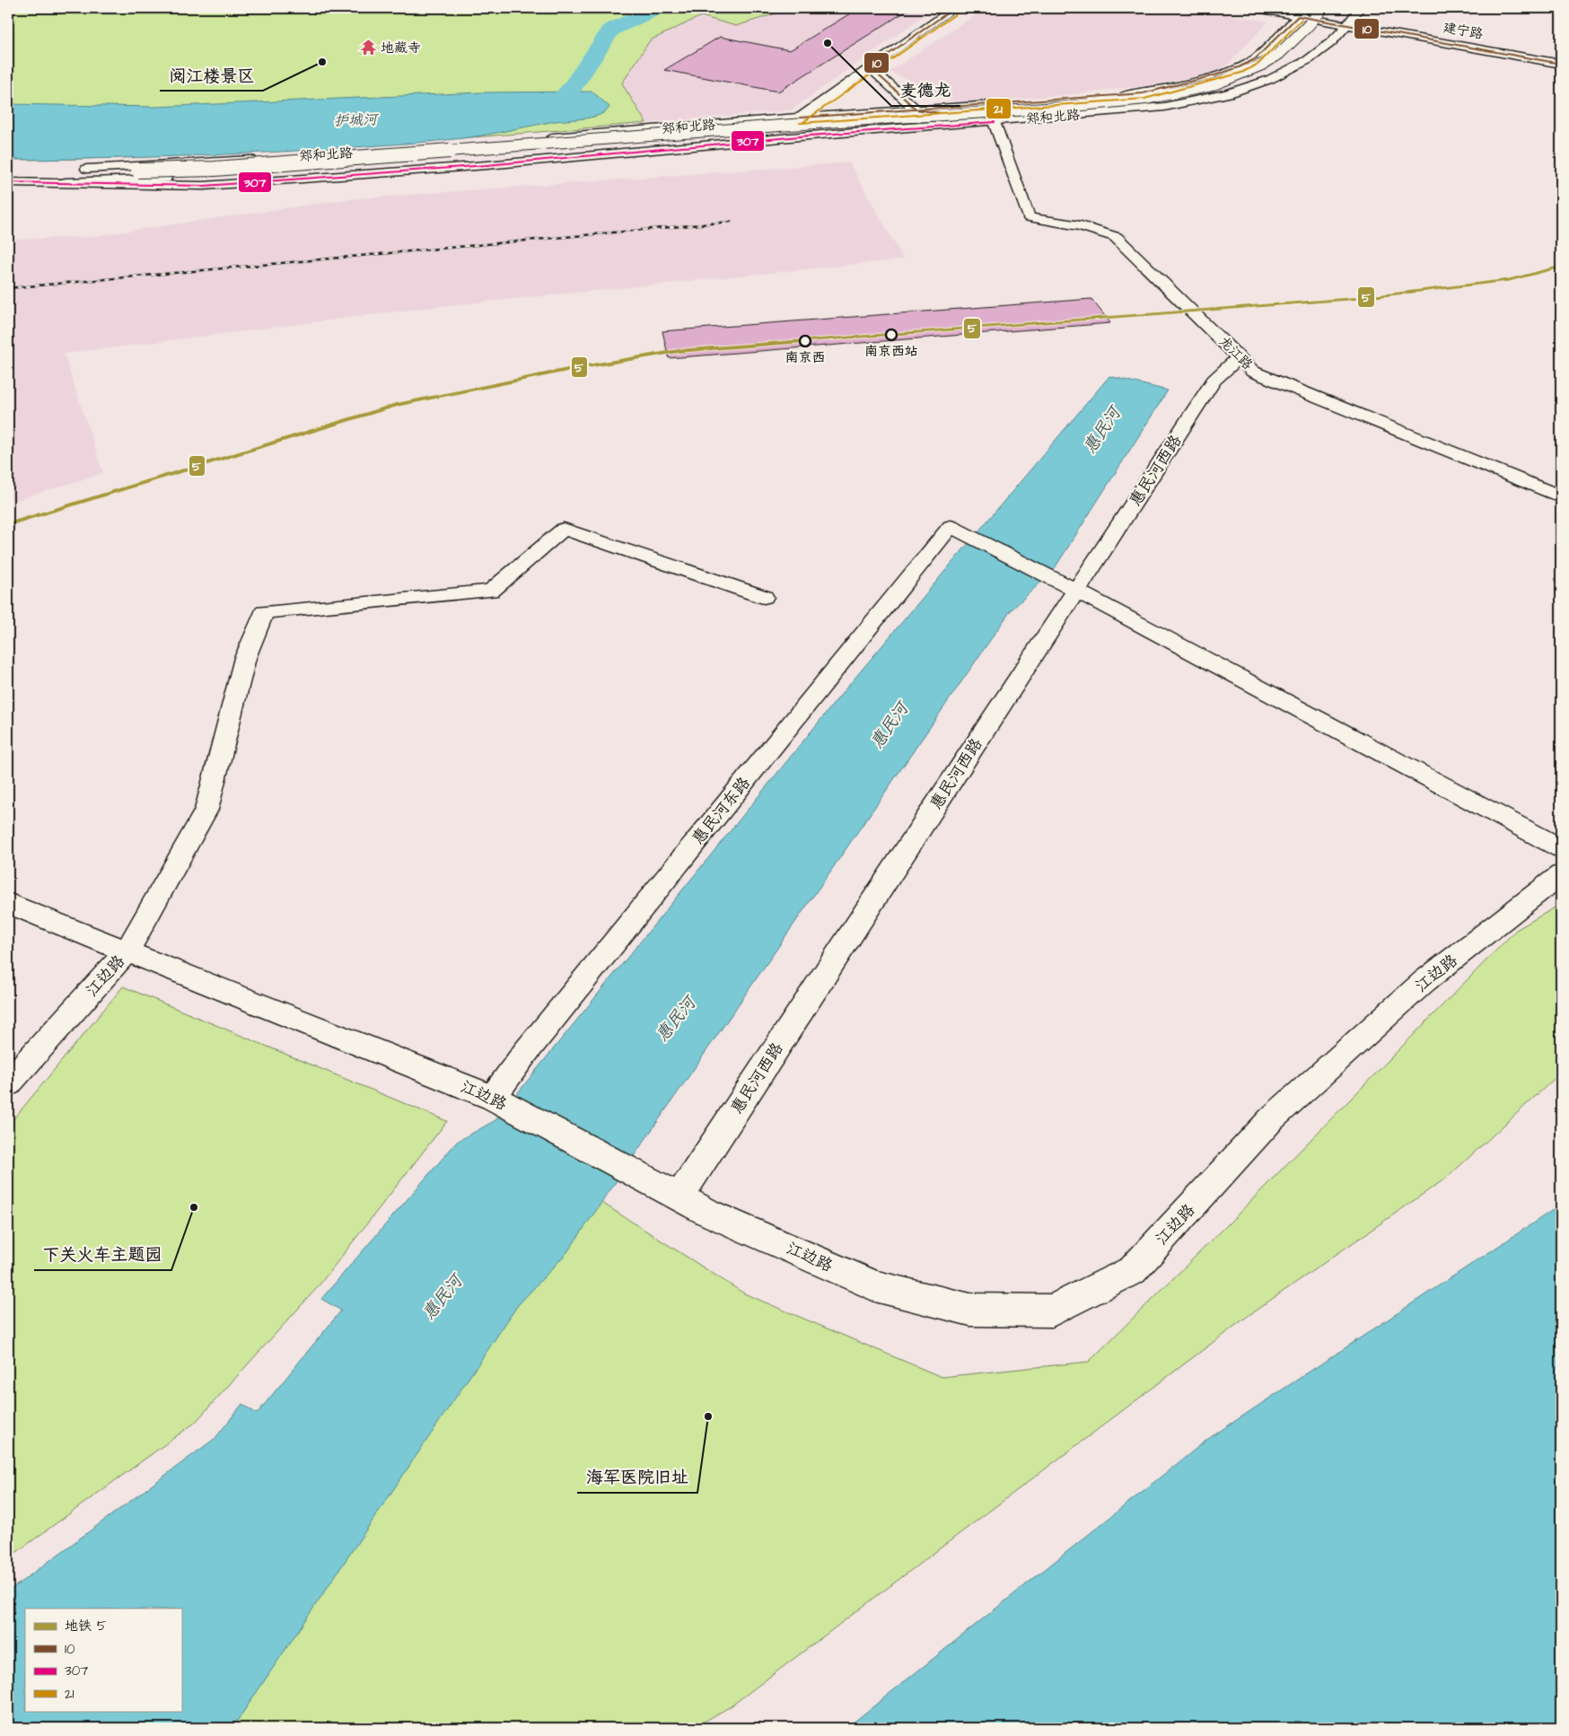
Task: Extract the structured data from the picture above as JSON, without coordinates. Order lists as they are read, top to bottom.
{
  "streets": {
    "main road": [
      "建宁路",
      "郑和北路",
      "龙江路",
      "惠民河西路",
      "惠民河东路",
      "江边路"
    ]
  },
  "crossings": [
    ["建宁路", "郑和北路"],
    ["郑和北路", "龙江路"],
    ["龙江路", "惠民河西路"],
    ["惠民河西路", "惠民河东路"],
    ["惠民河东路", "江边路"]
  ],
  "water": ["护城河", "惠民河"],
  "places": {
    "other": [
      "麦德龙",
      "阅江楼景区",
      "南京西站",
      "南京西",
      "下关火车主题园",
      "海军医院旧址"
    ],
    "temple": ["地藏寺"]
  },
  "lines": [
    "transit line 10",
    "transit line 21",
    "transit line 307",
    "metro line 5"
  ],
  "legend": [
    "地铁 5",
    "10",
    "307",
    "21"
  ]
}
